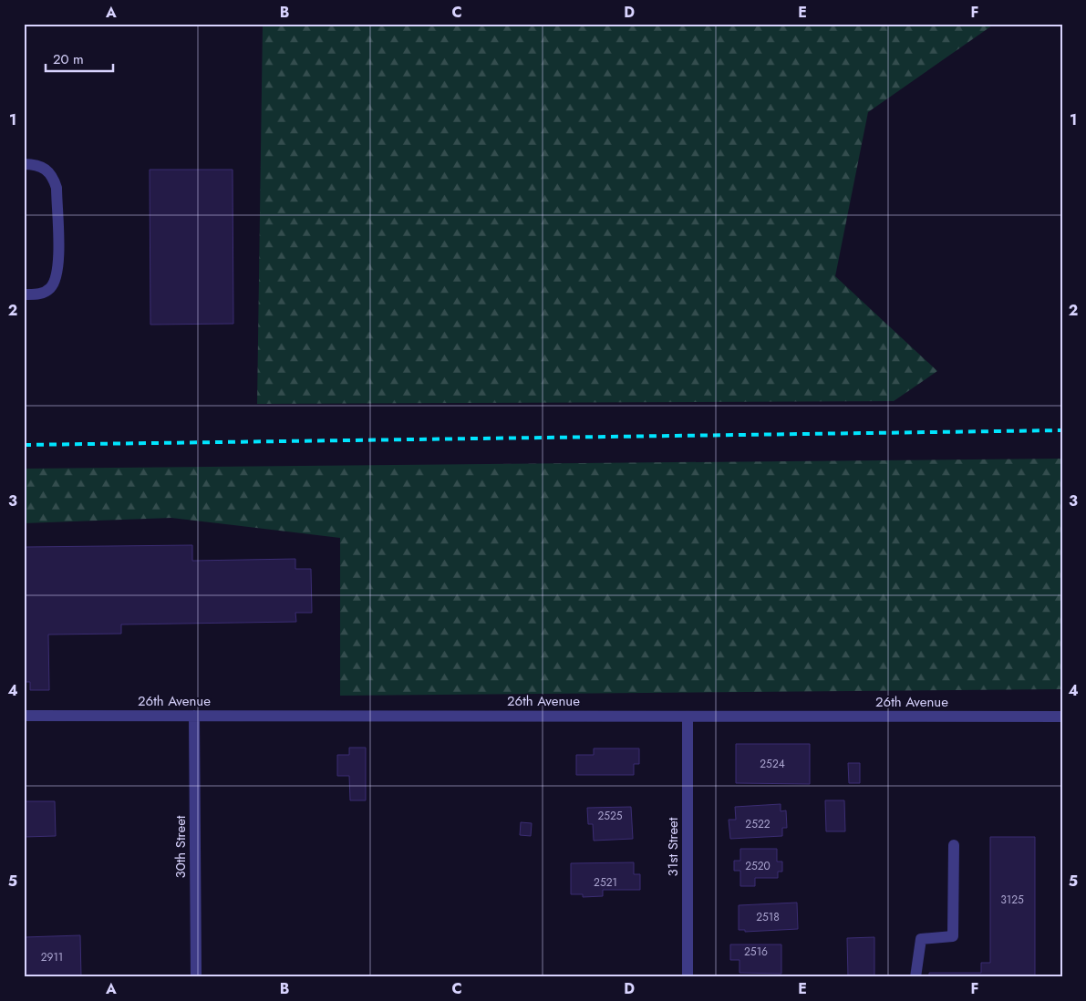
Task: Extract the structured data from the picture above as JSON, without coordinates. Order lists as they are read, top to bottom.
{
  "streets": {
    "street": ["26th Avenue", "30th Street", "31st Street"]
  },
  "crossings": [
    ["26th Avenue", "30th Street"],
    ["26th Avenue", "31st Street"]
  ],
  "house_numbers": [
    "2524",
    "2525",
    "2522",
    "2520",
    "2521",
    "3125",
    "2518",
    "2516",
    "2911"
  ],
  "scale_bar": "20 m",
  "grid": {
    "columns": [
      "A",
      "B",
      "C",
      "D",
      "E",
      "F"
    ],
    "rows": [
      "1",
      "2",
      "3",
      "4",
      "5"
    ]
  }
}
